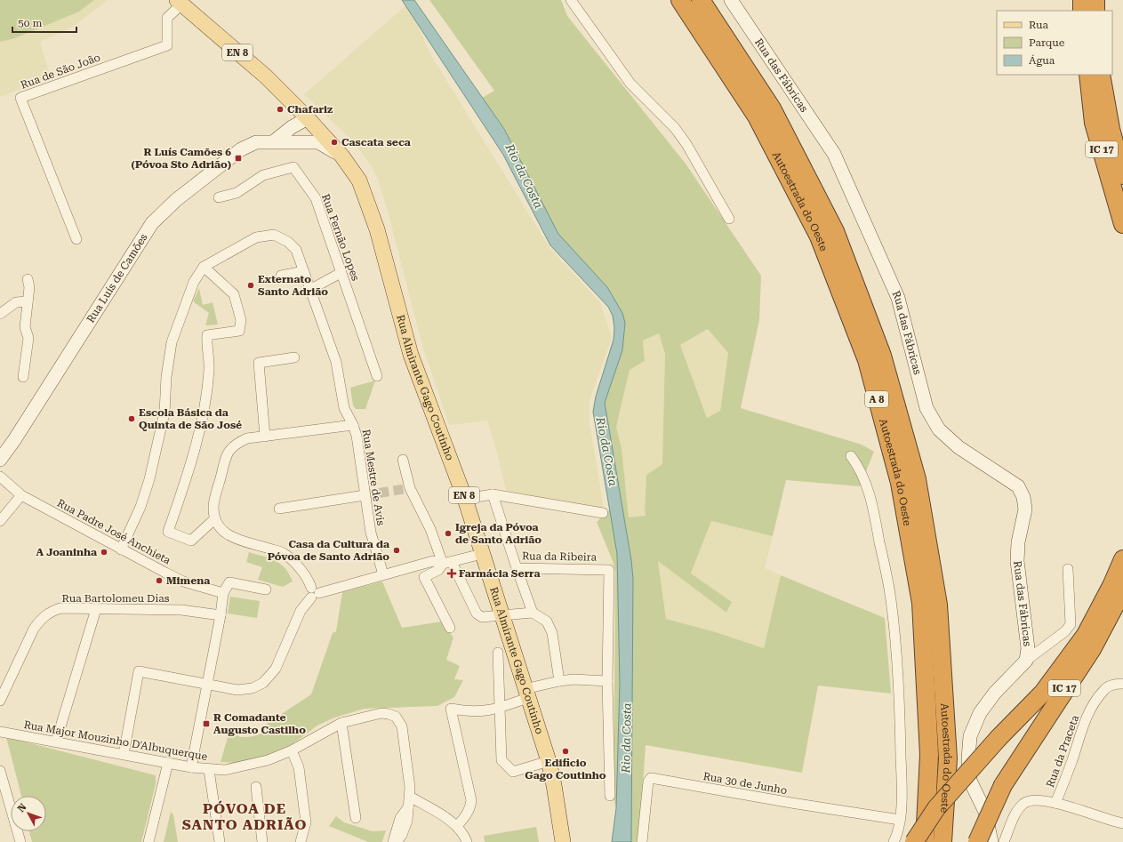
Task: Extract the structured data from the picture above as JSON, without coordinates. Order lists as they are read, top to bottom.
{
  "streets": {
    "highway": ["IC 17", "Autoestrada do Oeste", "A 8"],
    "main road": ["EN 8", "Rua Almirante Gago Coutinho"],
    "street": [
      "Rua de São João",
      "Rua das Fábricas",
      "Rua Fernão Lopes",
      "Rua Luís de Camões",
      "Rua Mestre de Avis",
      "Rua Padre José Anchieta",
      "Rua da Ribeira",
      "Rua Bartolomeu Dias",
      "Rua Major Mouzinho D'Albuquerque",
      "Rua da Praceta",
      "Rua 30 de Junho"
    ]
  },
  "crossings": [
    ["Rua de São João", "Rua Almirante Gago Coutinho"],
    ["Rua Luís de Camões", "Rua Almirante Gago Coutinho"]
  ],
  "districts": ["PÓVOA DE SANTO ADRIÃO"],
  "water": ["Rio da Costa"],
  "places": {
    "other": [
      "Chafariz",
      "Cascata seca",
      "Externato Santo Adrião",
      "Escola Básica da Quinta de São José",
      "Igreja da Póvoa de Santo Adrião",
      "Casa da Cultura da Póvoa de Santo Adrião",
      "A Joaninha",
      "Mimena",
      "Edificio Gago Coutinho"
    ],
    "transit": ["R Luís Camões 6 (Póvoa Sto Adrião)", "R Comadante Augusto Castilho"],
    "health": ["Farmácia Serra"]
  },
  "legend": ["Rua", "Parque", "Água"],
  "scale_bar": "50 m",
  "north": "top left"
}
